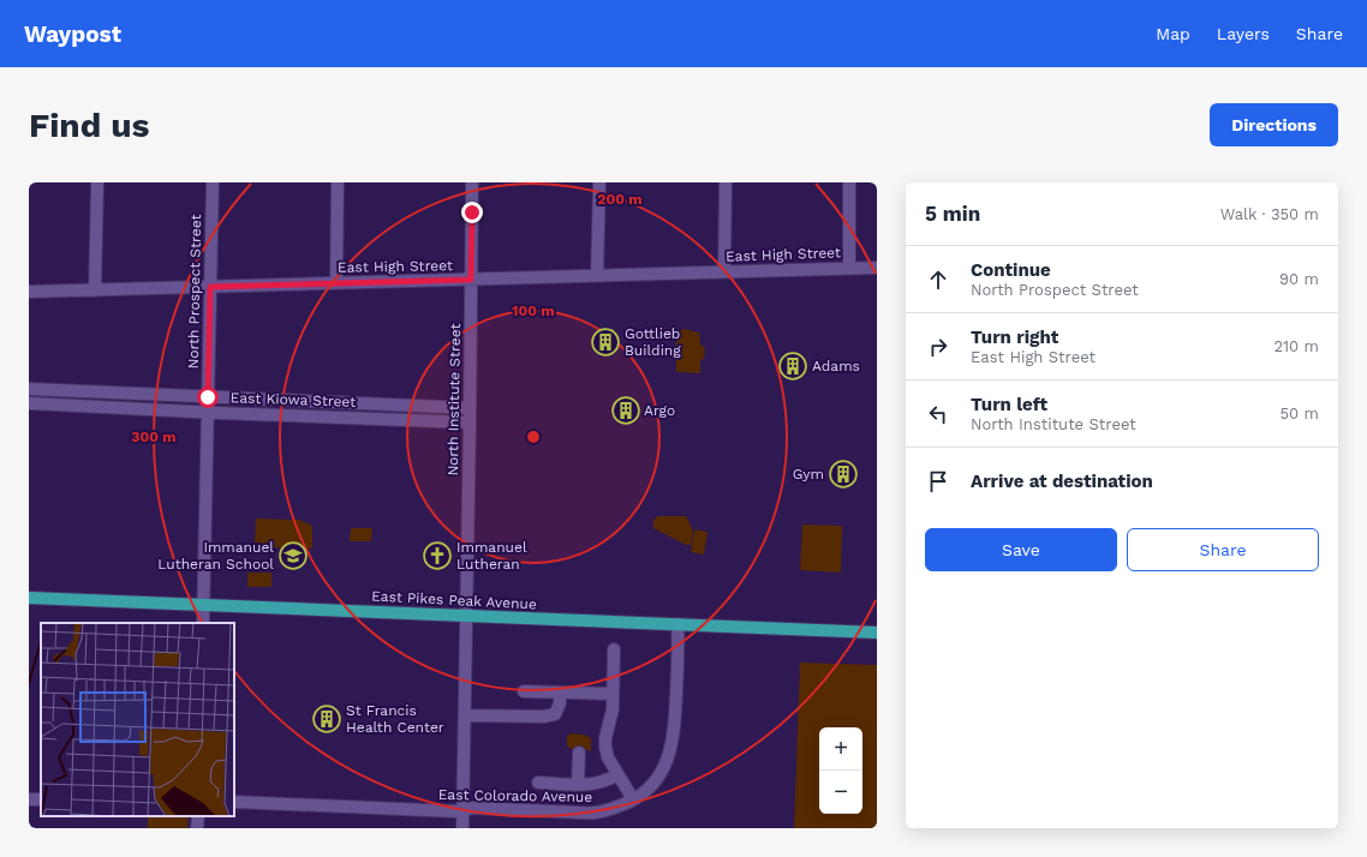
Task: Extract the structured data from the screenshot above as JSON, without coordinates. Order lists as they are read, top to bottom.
{
  "streets": {
    "main road": ["East Pikes Peak Avenue"],
    "street": [
      "East High Street",
      "North Prospect Street",
      "East Kiowa Street",
      "North Institute Street",
      "East Colorado Avenue"
    ]
  },
  "crossings": [
    ["East High Street", "North Prospect Street"],
    ["East High Street", "North Institute Street"],
    ["North Prospect Street", "East Kiowa Street"],
    ["North Prospect Street", "East Pikes Peak Avenue"],
    ["East Kiowa Street", "North Institute Street"],
    ["North Institute Street", "East Pikes Peak Avenue"],
    ["North Institute Street", "East Colorado Avenue"],
    ["East Pikes Peak Avenue", "East Colorado Avenue"]
  ],
  "places": {
    "building": [
      "Gottlieb Building",
      "Adams",
      "Argo",
      "Gym",
      "St Francis Health Center"
    ],
    "school or university": ["Immanuel Lutheran School"],
    "church": ["Immanuel Lutheran"]
  },
  "page": {
    "header": "Waypost",
    "nav": ["Map", "Layers", "Share"],
    "buttons": [
      "Directions",
      ["Save", "Share"]
    ],
    "title": "Find us",
    "heading": ["5 min", "Walk · 350 m"],
    "list": [
      ["Continue", "North Prospect Street", "90 m"],
      ["Turn right", "East High Street", "210 m"],
      ["Turn left", "North Institute Street", "50 m"],
      "Arrive at destination"
    ],
    "map_buttons": ["+", "−"]
  },
  "rings": ["200 m", "100 m", "300 m"]
}
